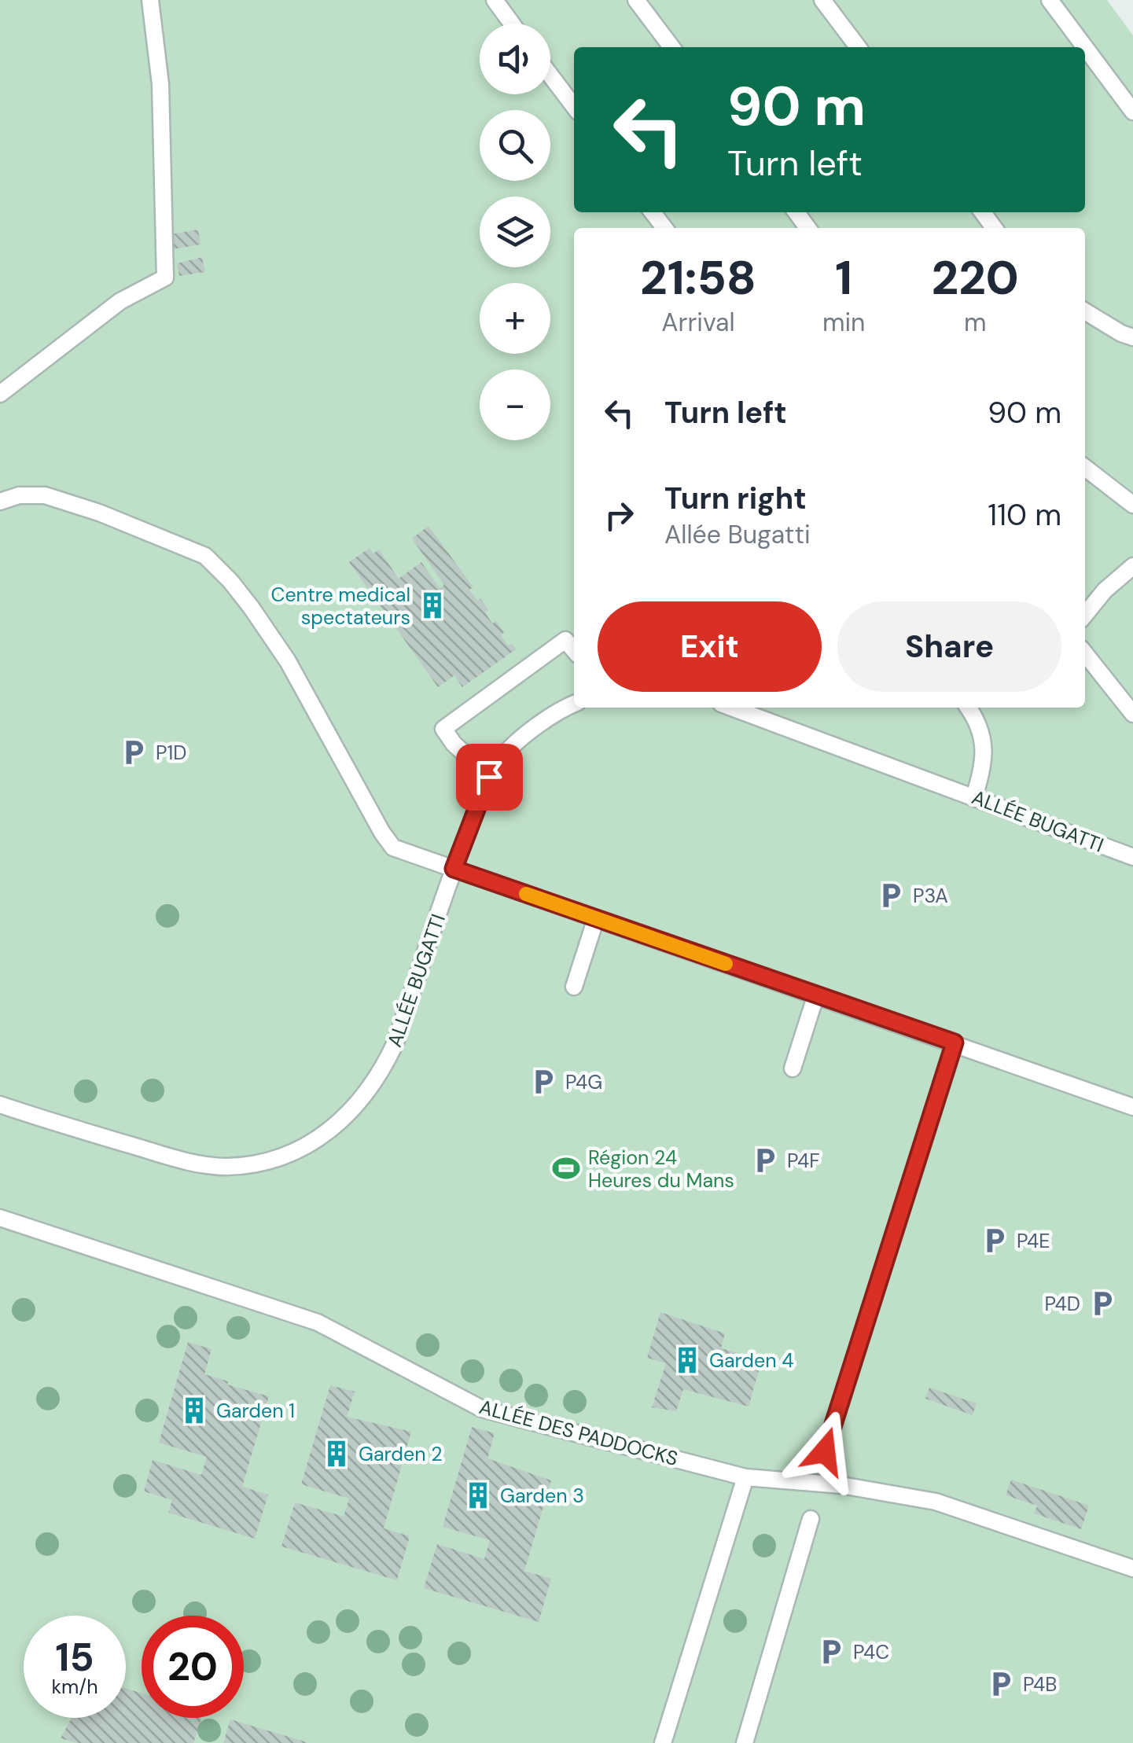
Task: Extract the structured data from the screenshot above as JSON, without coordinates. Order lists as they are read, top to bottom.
{
  "streets": {
    "lane": ["ALLÉE BUGATTI", "ALLÉE DES PADDOCKS"]
  },
  "places": {
    "building": [
      "Centre medical spectateurs",
      "Garden 4",
      "Garden 1",
      "Garden 2",
      "Garden 3"
    ],
    "parking": [
      "P1D",
      "P3A",
      "P4G",
      "P4F",
      "P4E",
      "P4D",
      "P4C",
      "P4B"
    ],
    "sports": ["Région 24 Heures du Mans"]
  },
  "page": {
    "map_buttons": ["+", "−"],
    "turn": ["90 m", "Turn left"],
    "eta": [
      "21:58",
      "Arrival",
      "1",
      "min",
      "220",
      "m"
    ],
    "list": [
      {
        "name": "Turn left",
        "value": "90 m"
      },
      {
        "name": "Turn right",
        "note": "Allée Bugatti",
        "value": "110 m"
      }
    ],
    "buttons": ["Exit", "Share"],
    "speed": "15 km/h",
    "limit": "20"
  }
}
